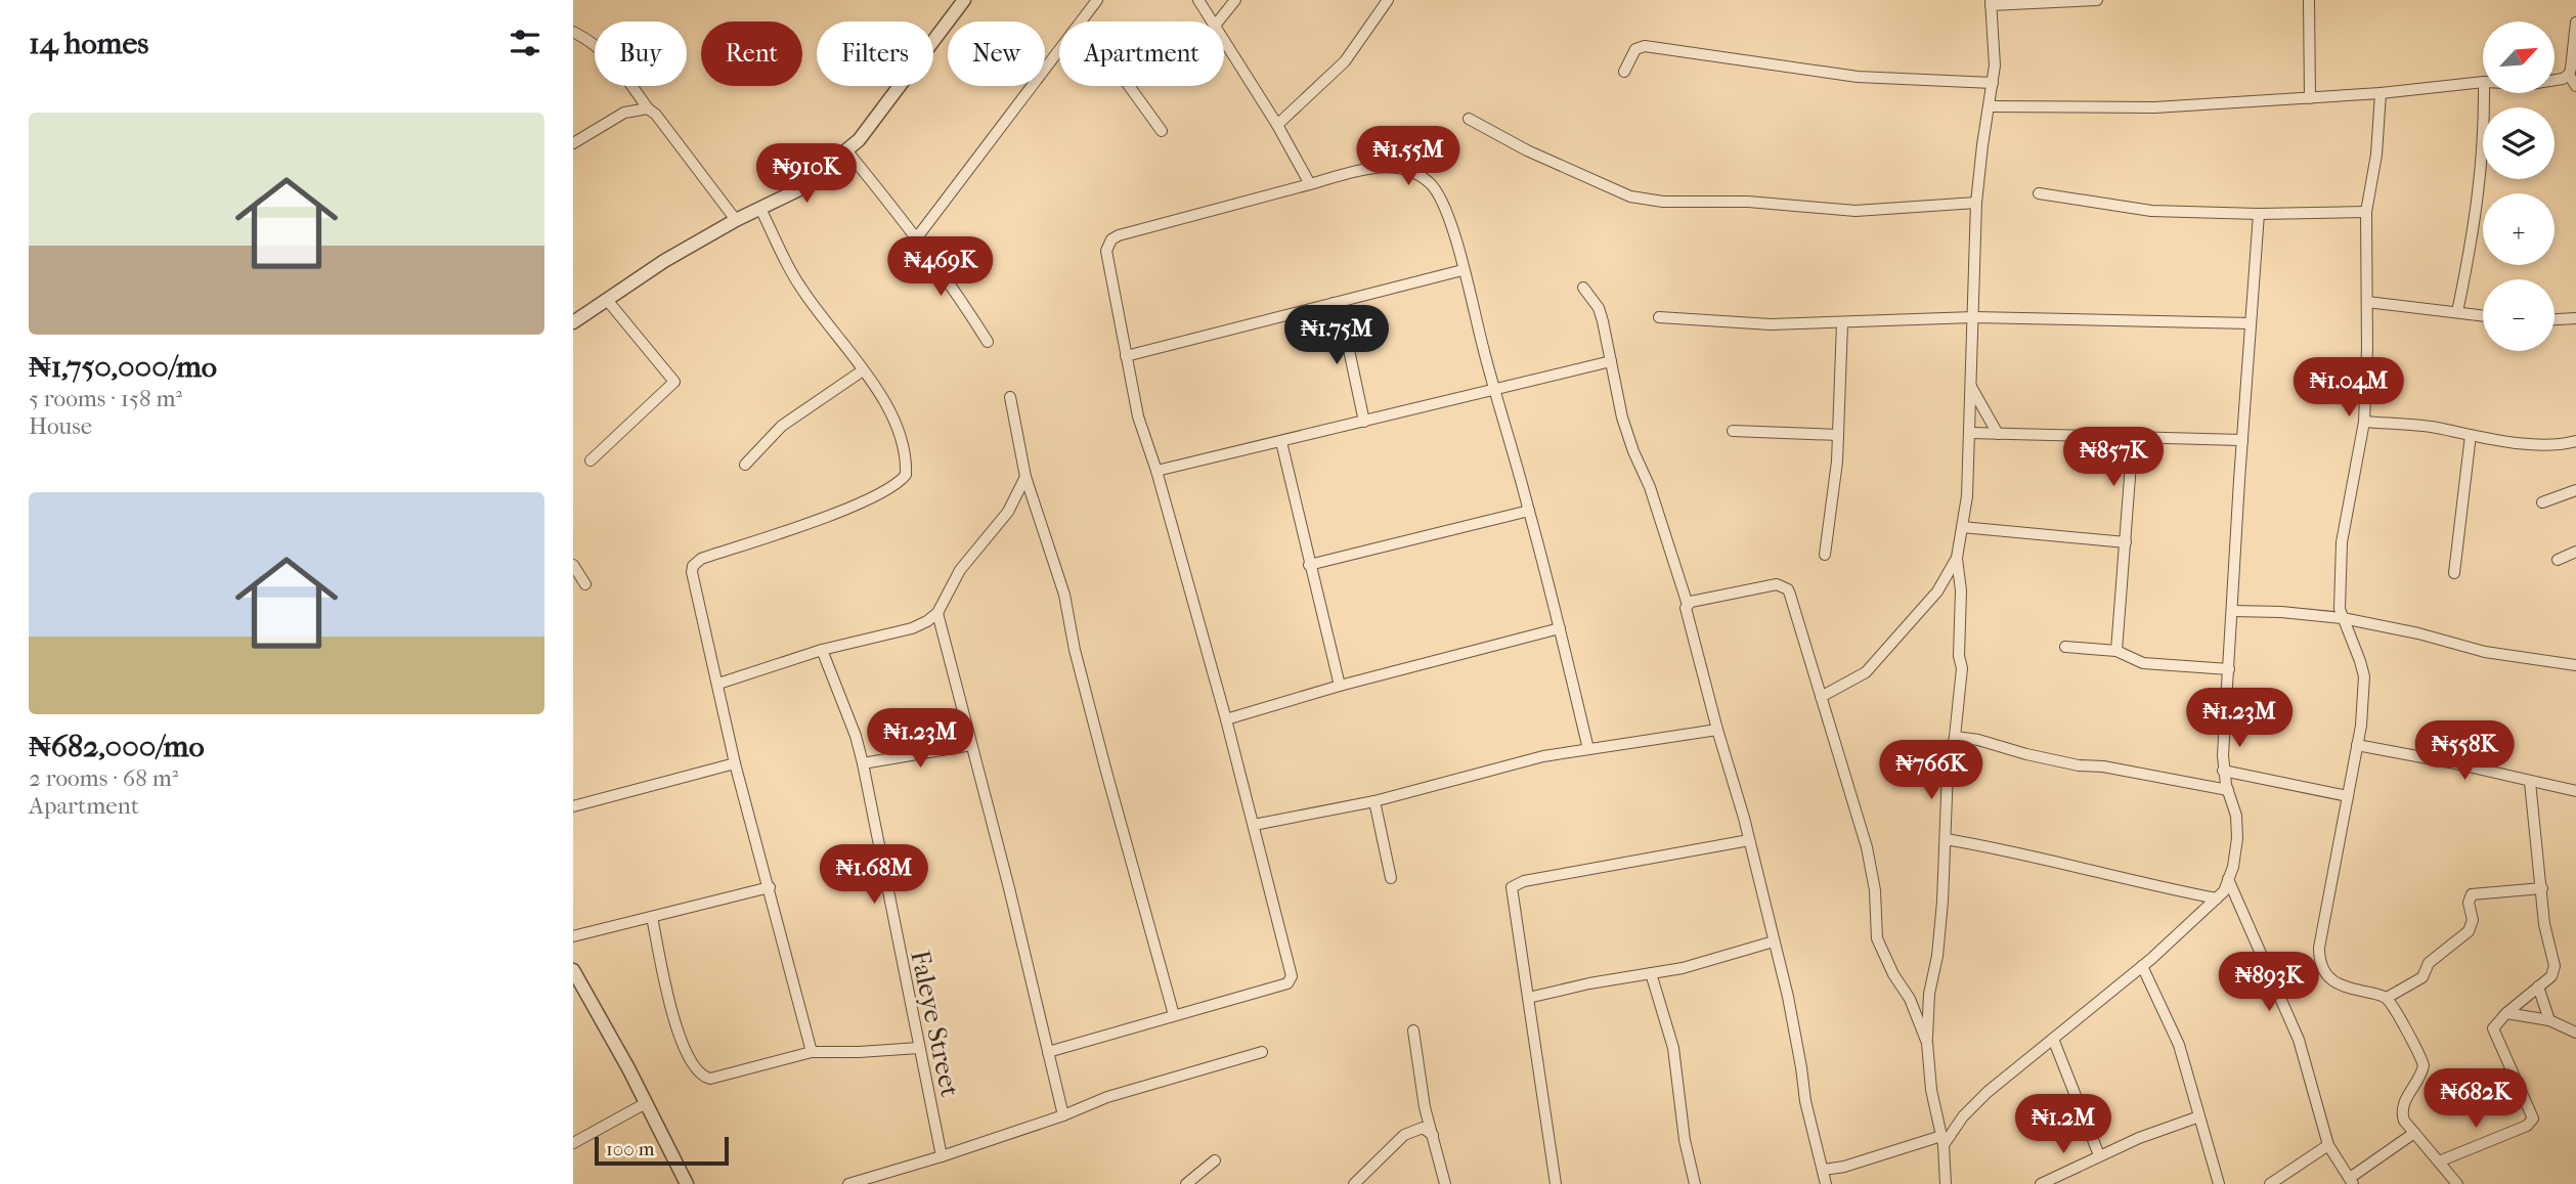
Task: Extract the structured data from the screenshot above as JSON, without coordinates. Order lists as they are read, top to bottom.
{
  "streets": {
    "street": ["Faleye Street"]
  },
  "scale_bar": "100 m",
  "north": "top right",
  "page": {
    "heading": "14 homes",
    "map_buttons": ["+", "−"],
    "chip": [
      "Buy",
      "Rent",
      "Filters",
      "New",
      "Apartment"
    ],
    "list": [
      {
        "name": "₦1,750,000/mo",
        "note": "5 rooms · 158 m² · House"
      },
      {
        "name": "₦682,000/mo",
        "note": "2 rooms · 68 m² · Apartment"
      }
    ],
    "price": [
      "₦1.55M",
      "₦910K",
      "₦469K",
      "₦1.75M",
      "₦1.04M",
      "₦857K",
      "₦1.23M",
      "₦1.23M",
      "₦558K",
      "₦766K",
      "₦1.68M",
      "₦893K",
      "₦682K",
      "₦1.2M"
    ],
    "scale": "100 m"
  }
}
